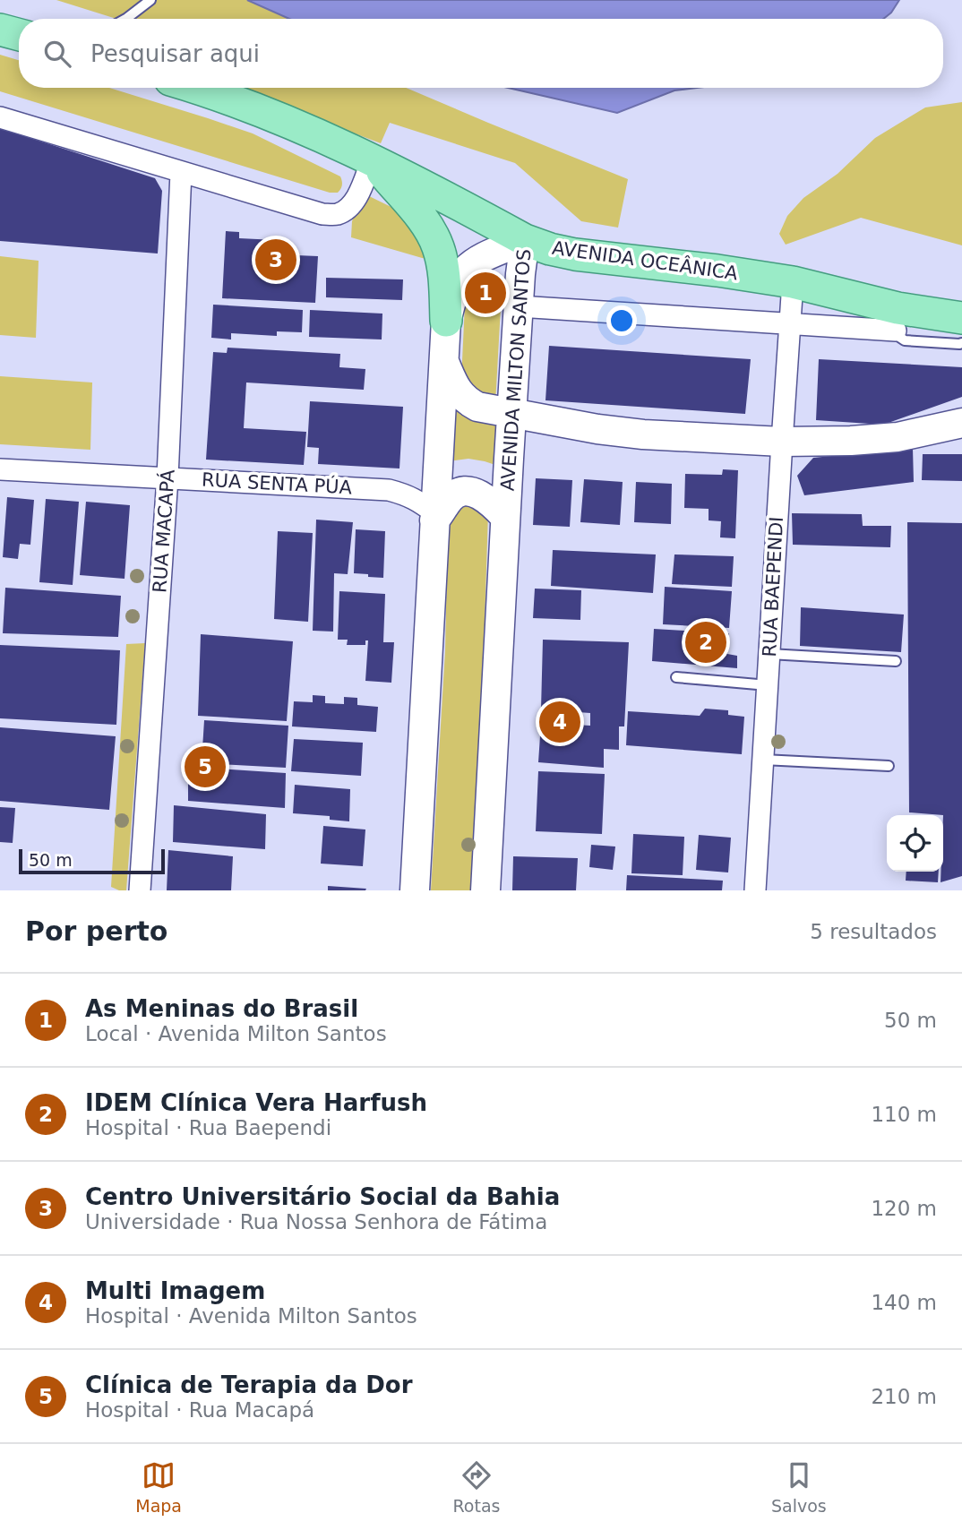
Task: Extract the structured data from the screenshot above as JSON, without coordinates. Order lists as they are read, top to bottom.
{
  "streets": {
    "main road": ["AVENIDA OCEÂNICA", "AVENIDA MILTON SANTOS"],
    "street": ["RUA SENTA PÚA", "RUA MACAPÁ", "RUA BAEPENDI"]
  },
  "crossings": [
    ["AVENIDA OCEÂNICA", "AVENIDA MILTON SANTOS"],
    ["AVENIDA OCEÂNICA", "RUA BAEPENDI"],
    ["AVENIDA MILTON SANTOS", "RUA SENTA PÚA"],
    ["RUA SENTA PÚA", "RUA MACAPÁ"]
  ],
  "scale_bar": "50 m",
  "page": {
    "search": "Pesquisar aqui",
    "pins": [
      "3",
      "1",
      "2",
      "4",
      "5"
    ],
    "scale": "50 m",
    "heading": ["Por perto", "5 resultados"],
    "list": [
      {
        "mark": "1",
        "name": "As Meninas do Brasil",
        "note": "Local · Avenida Milton Santos",
        "value": "50 m"
      },
      {
        "mark": "2",
        "name": "IDEM Clínica Vera Harfush",
        "note": "Hospital · Rua Baependi",
        "value": "110 m"
      },
      {
        "mark": "3",
        "name": "Centro Universitário Social da Bahia",
        "note": "Universidade · Rua Nossa Senhora de Fátima",
        "value": "120 m"
      },
      {
        "mark": "4",
        "name": "Multi Imagem",
        "note": "Hospital · Avenida Milton Santos",
        "value": "140 m"
      },
      {
        "mark": "5",
        "name": "Clínica de Terapia da Dor",
        "note": "Hospital · Rua Macapá",
        "value": "210 m"
      }
    ],
    "nav": ["Mapa", "Rotas", "Salvos"]
  }
}
